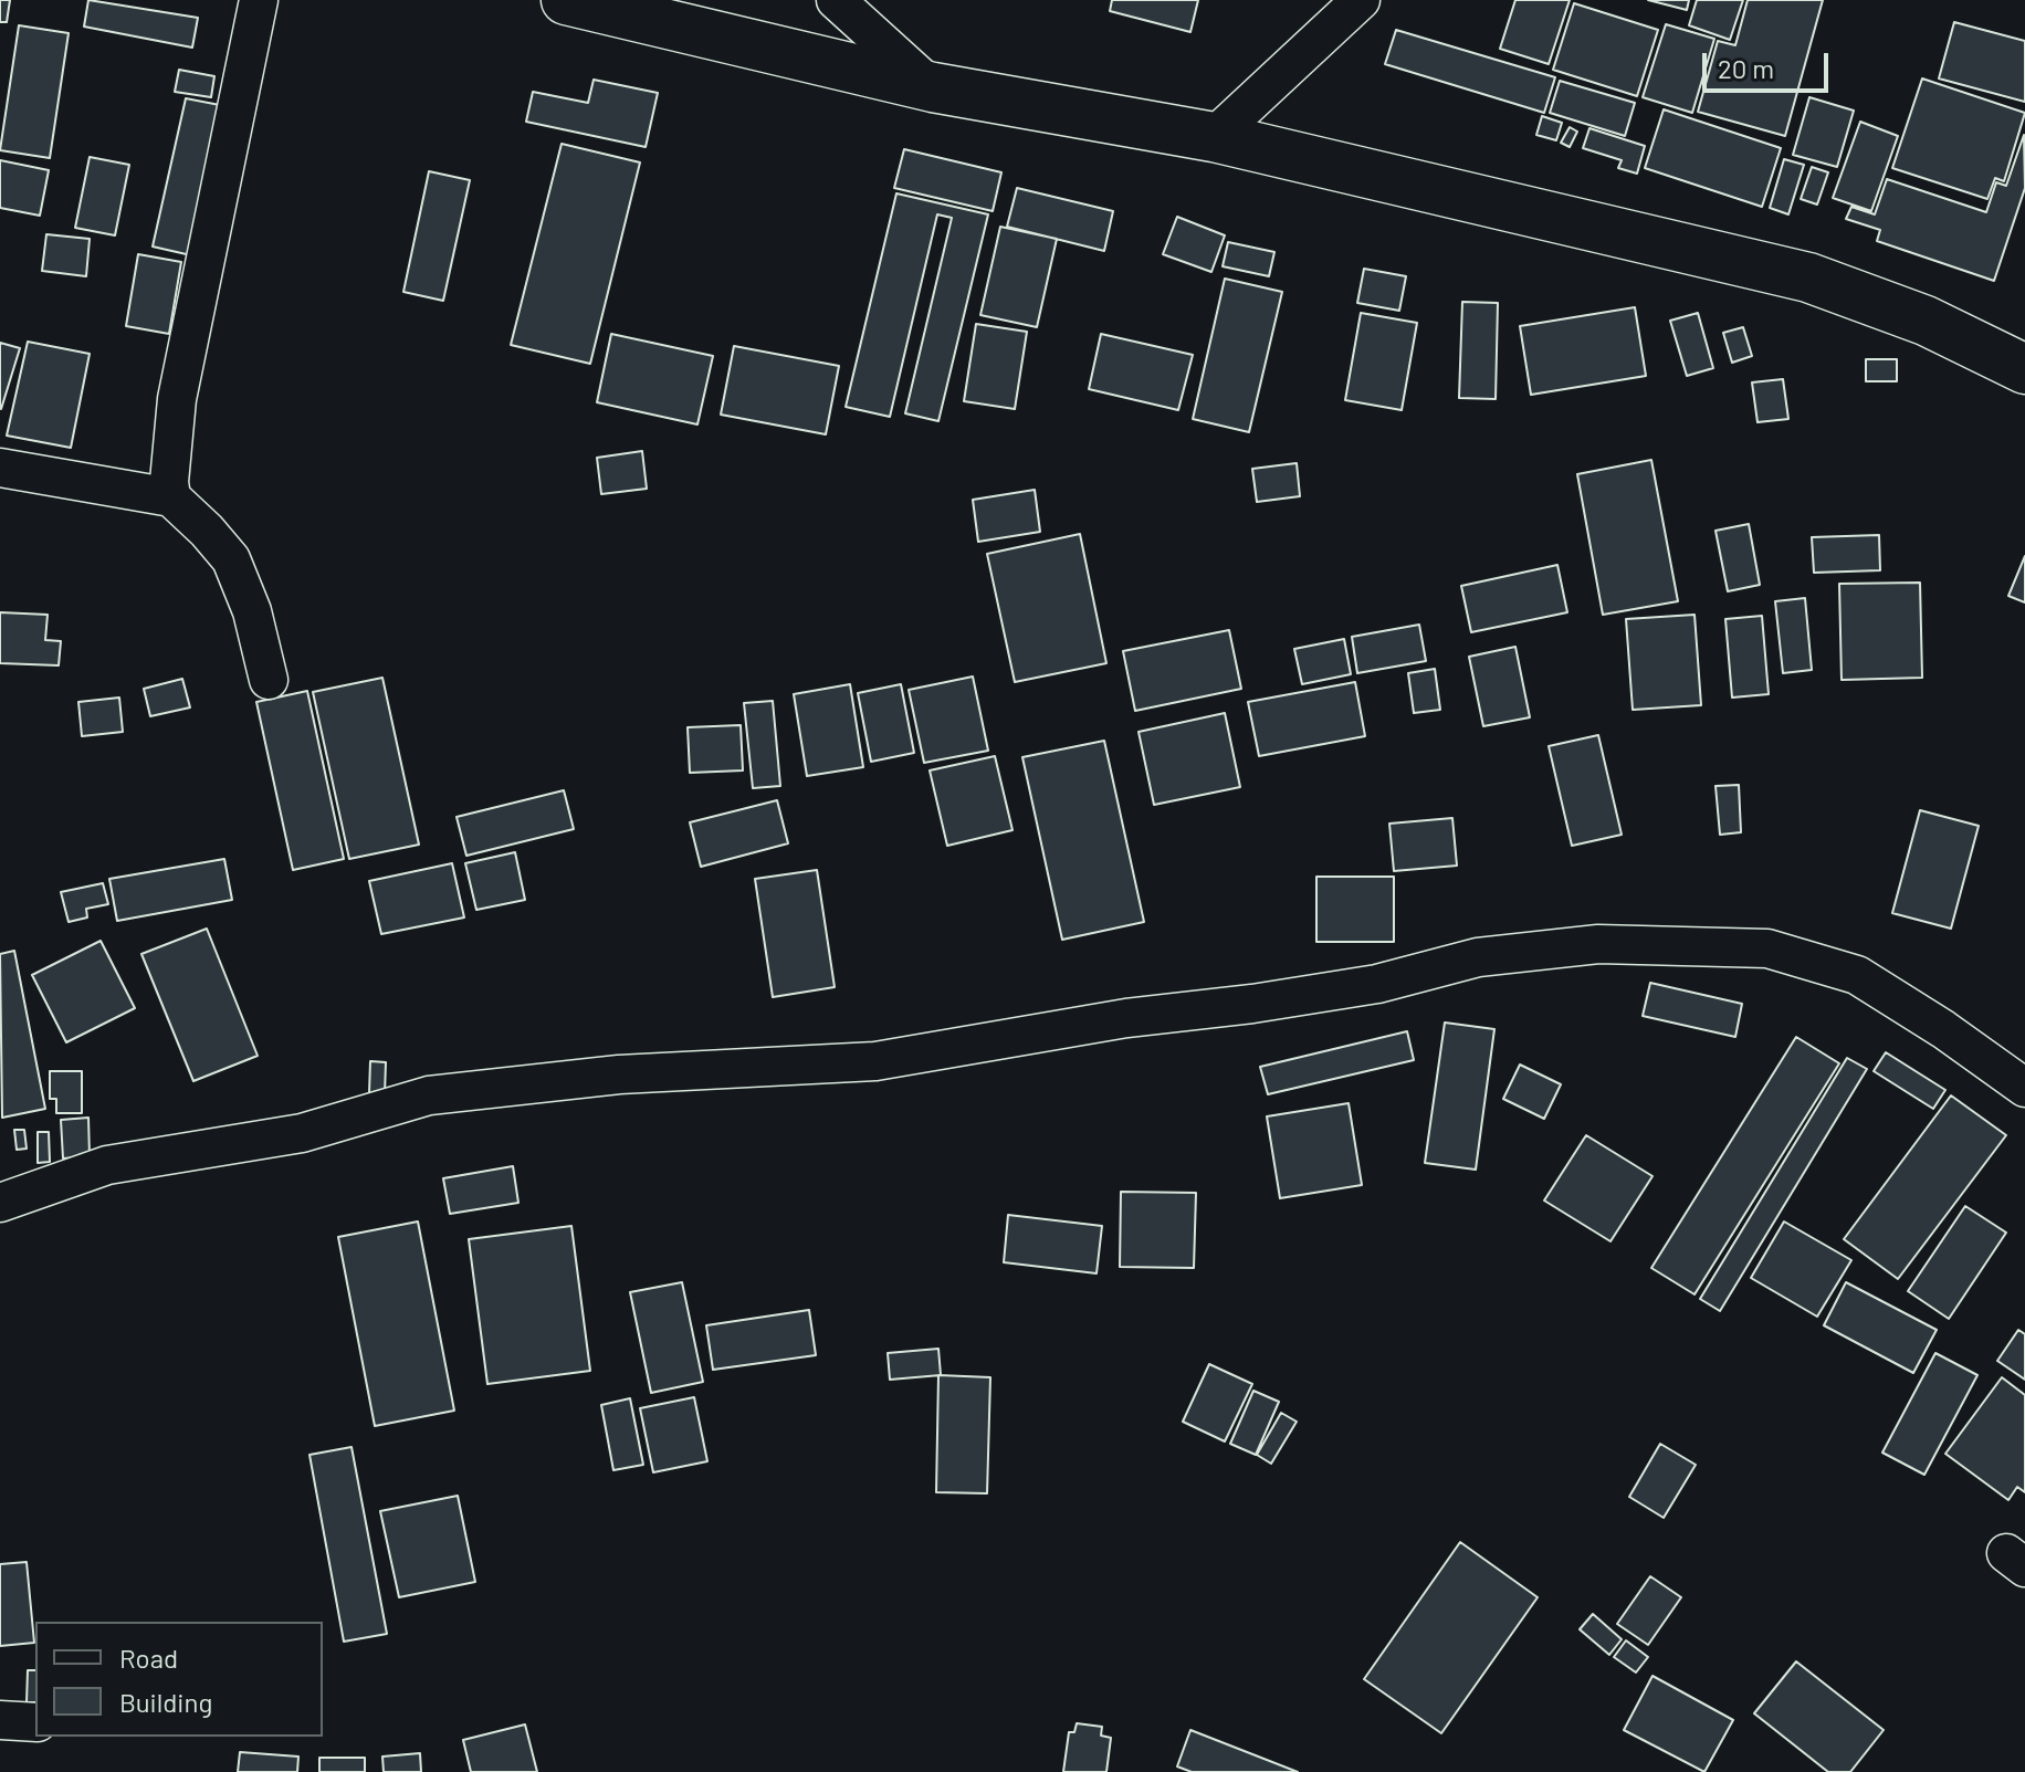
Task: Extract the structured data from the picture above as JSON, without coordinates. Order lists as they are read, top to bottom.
{
  "legend": ["Road", "Building"],
  "scale_bar": "20 m"
}
